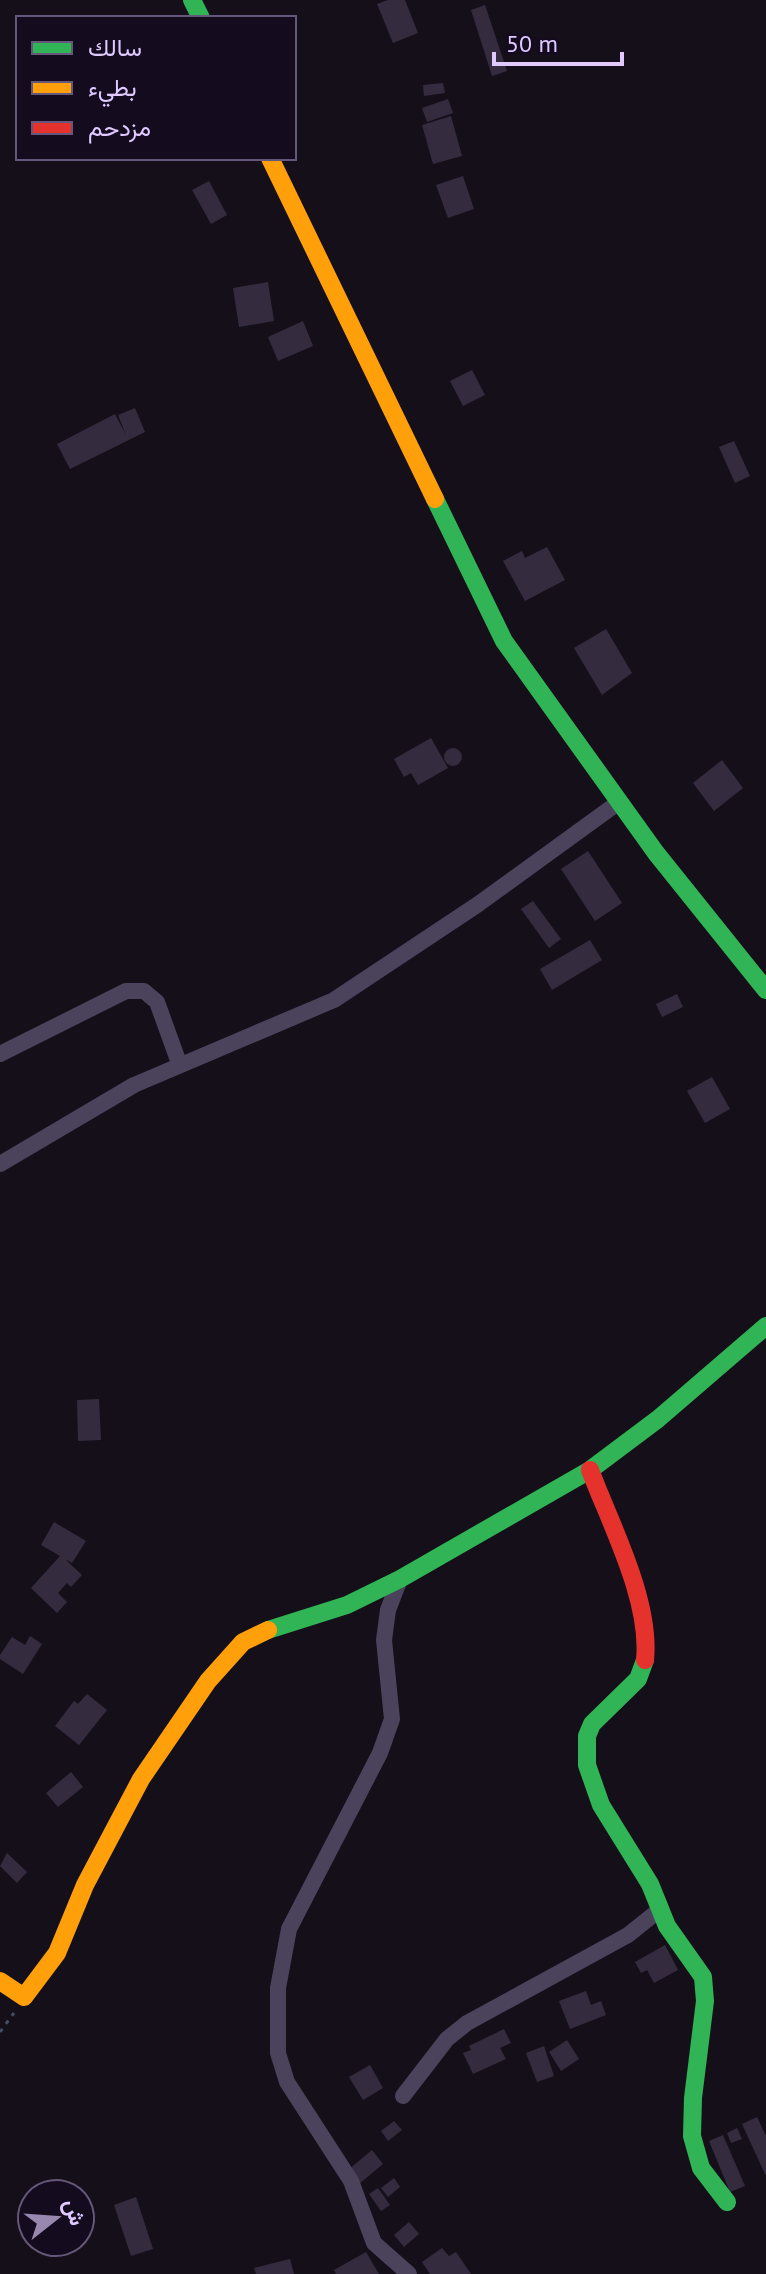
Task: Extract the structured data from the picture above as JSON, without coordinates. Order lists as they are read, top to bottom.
{
  "legend": ["سالك", "بطيء", "مزدحم"],
  "scale_bar": "50 m",
  "north": "right"
}
